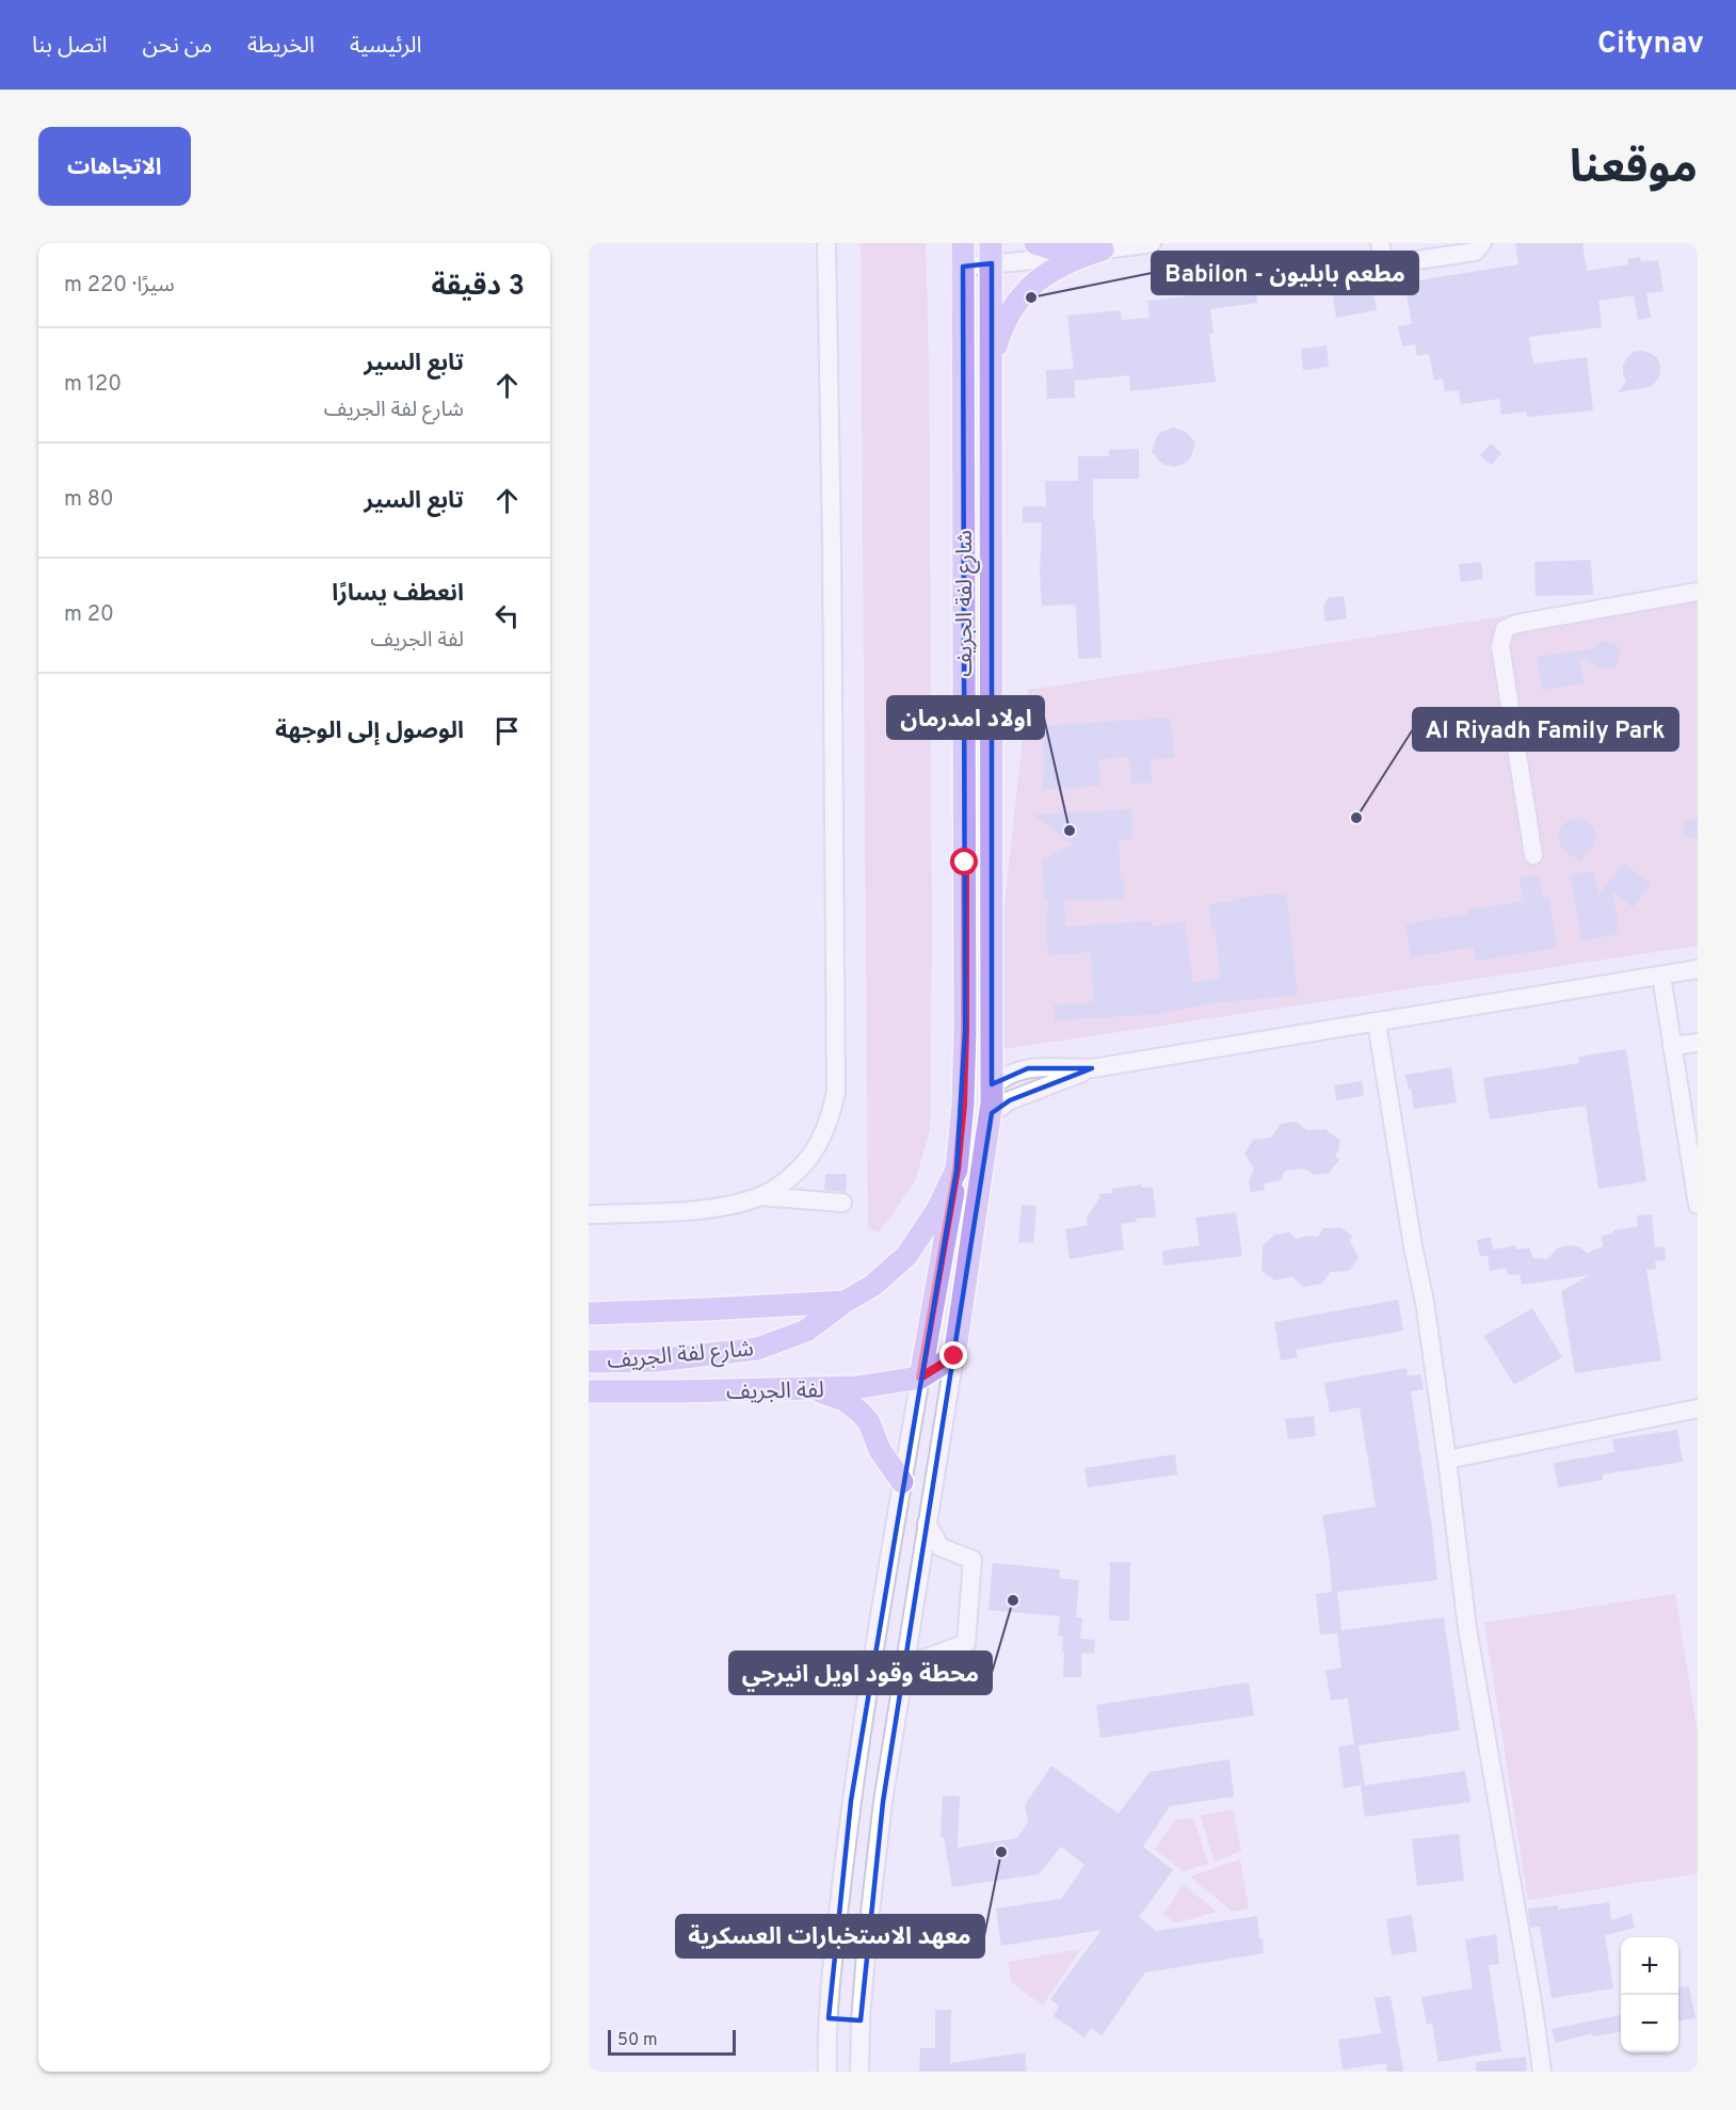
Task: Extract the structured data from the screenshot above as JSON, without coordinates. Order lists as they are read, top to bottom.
{
  "streets": {
    "main road": ["شارع لفة الجريف", "لفة الجريف"]
  },
  "crossings": [
    ["شارع لفة الجريف", "لفة الجريف"]
  ],
  "places": [
    "Babilon - مطعم بابليون",
    "Al Riyadh Family Park",
    "اولاد امدرمان",
    "محطة وقود اويل انيرجي",
    "معهد الاستخبارات العسكرية"
  ],
  "scale_bar": "50 m",
  "page": {
    "header": "Citynav",
    "nav": [
      "الرئيسية",
      "الخريطة",
      "من نحن",
      "اتصل بنا"
    ],
    "title": "موقعنا",
    "buttons": "الاتجاهات",
    "heading": ["3 دقيقة", "سيرًا · 220 m"],
    "list": [
      ["تابع السير", "شارع لفة الجريف", "120 m"],
      ["تابع السير", "80 m"],
      ["انعطف يسارًا", "لفة الجريف", "20 m"],
      "الوصول إلى الوجهة"
    ],
    "map_buttons": ["+", "−"],
    "scale": "50 m"
  }
}
